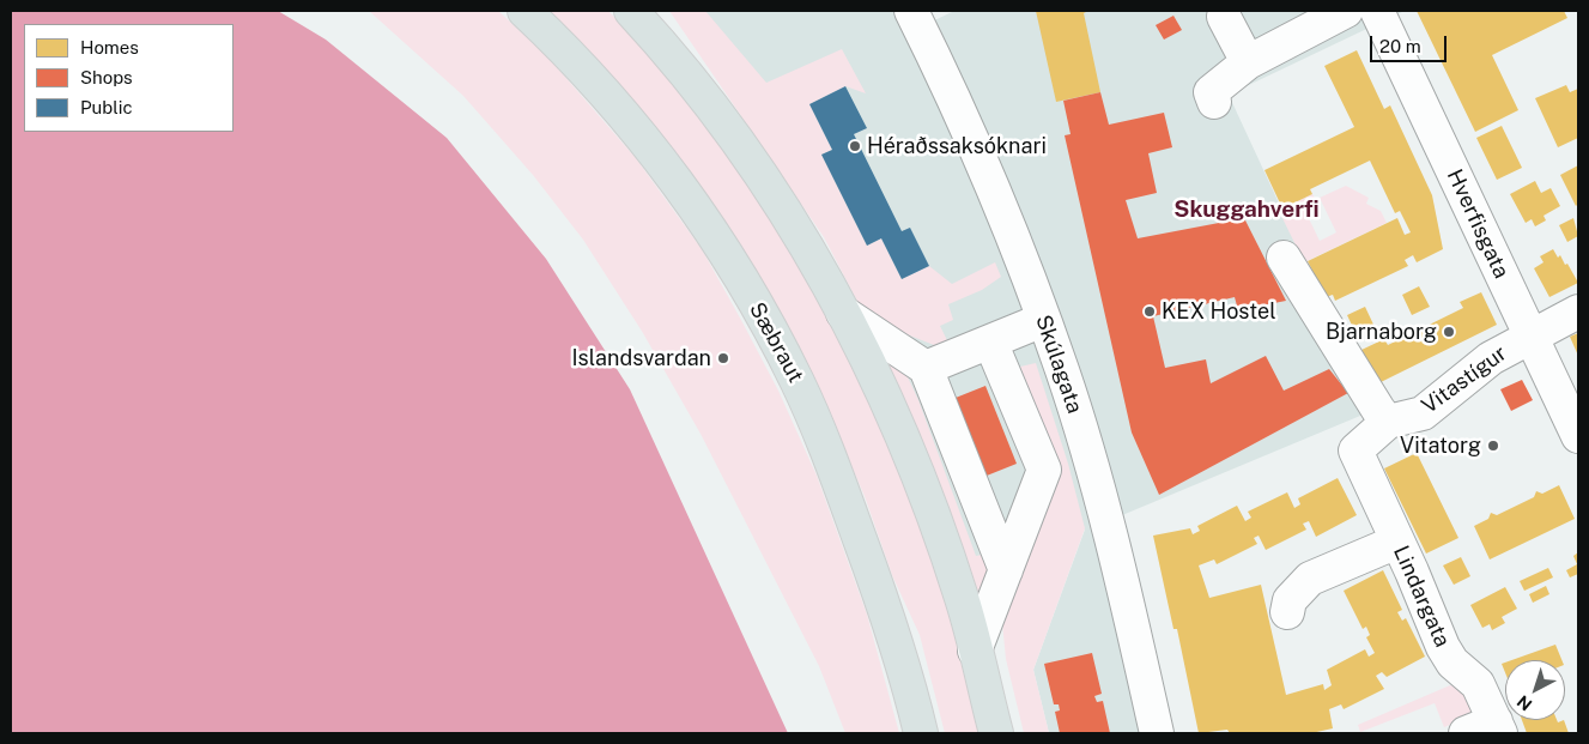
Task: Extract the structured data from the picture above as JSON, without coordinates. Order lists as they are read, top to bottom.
{
  "streets": {
    "main road": ["Sæbraut"],
    "street": [
      "Hverfisgata",
      "Skúlagata",
      "Vitastígur",
      "Lindargata"
    ]
  },
  "crossings": [
    ["Hverfisgata", "Vitastígur"],
    ["Vitastígur", "Lindargata"]
  ],
  "districts": ["Skuggahverfi"],
  "places": [
    "Héraðssaksóknari",
    "KEX Hostel",
    "Bjarnaborg",
    "Islandsvardan",
    "Vitatorg"
  ],
  "legend": ["Homes", "Shops", "Public"],
  "scale_bar": "20 m",
  "north": "bottom left"
}
